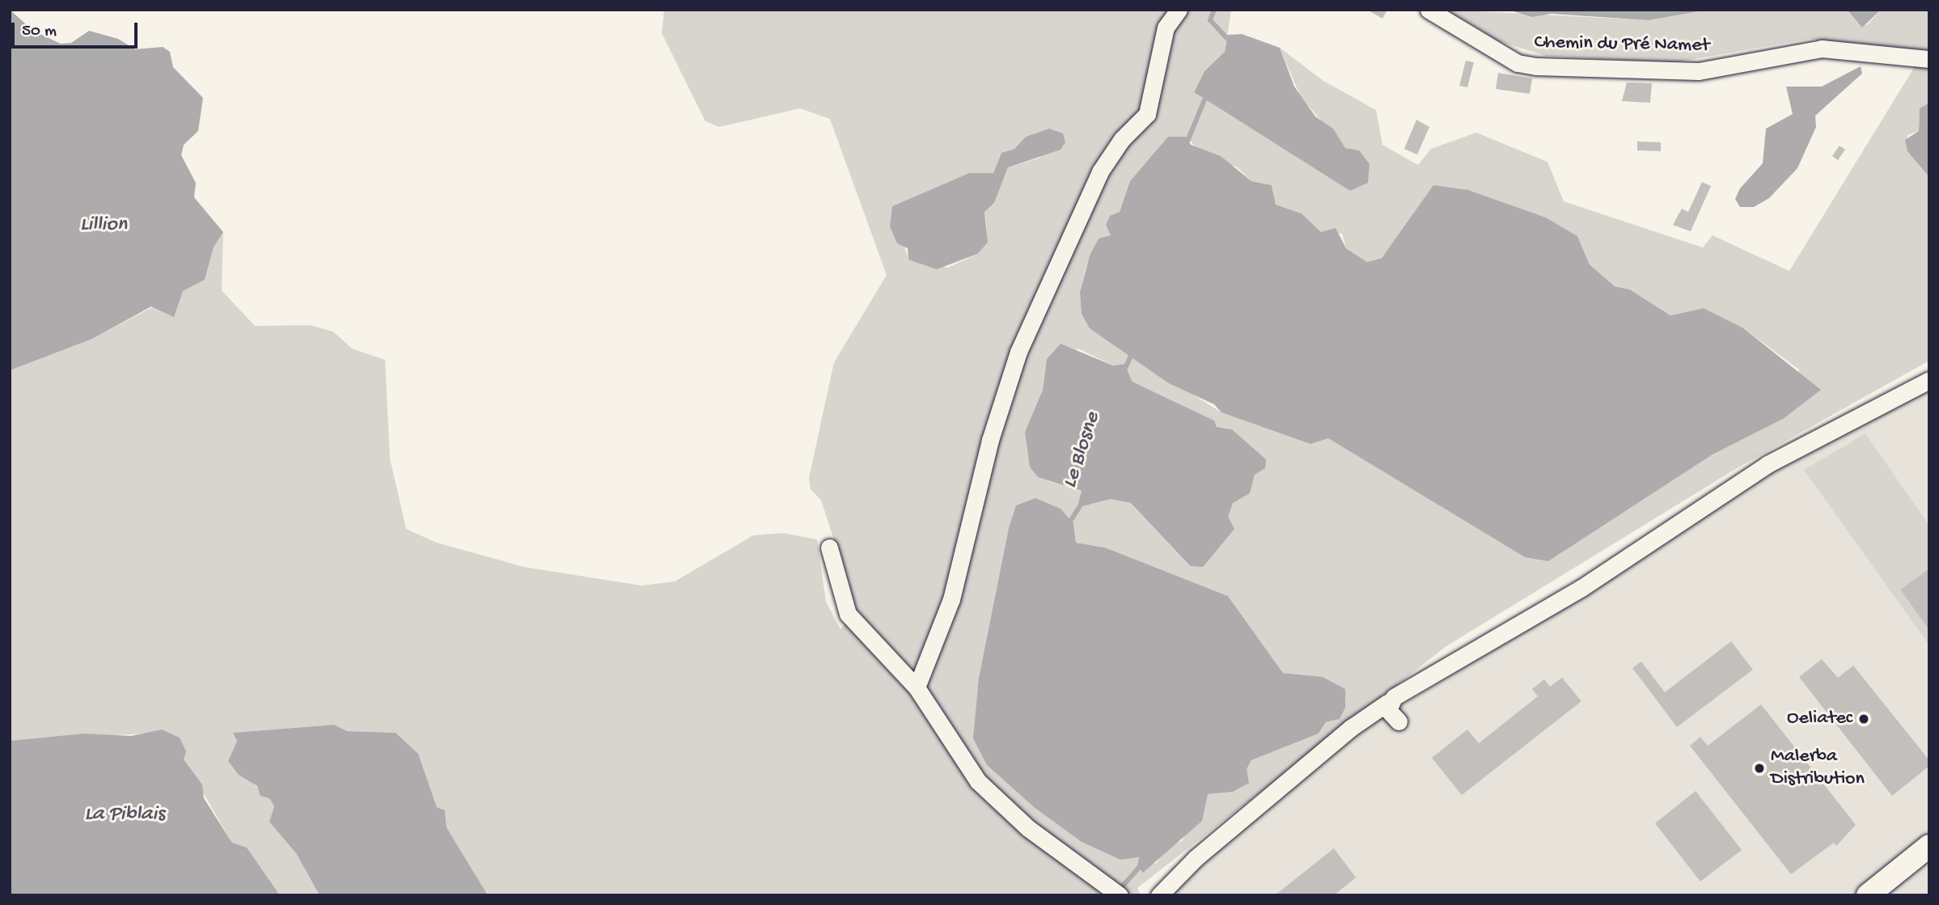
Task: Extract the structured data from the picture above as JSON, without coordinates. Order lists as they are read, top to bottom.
{
  "streets": {
    "street": ["Chemin du Pré Namet"]
  },
  "water": ["Lillion", "Le Blosne", "La Piblais"],
  "places": ["Oeliatec", "Malerba Distribution"],
  "scale_bar": "50 m"
}
